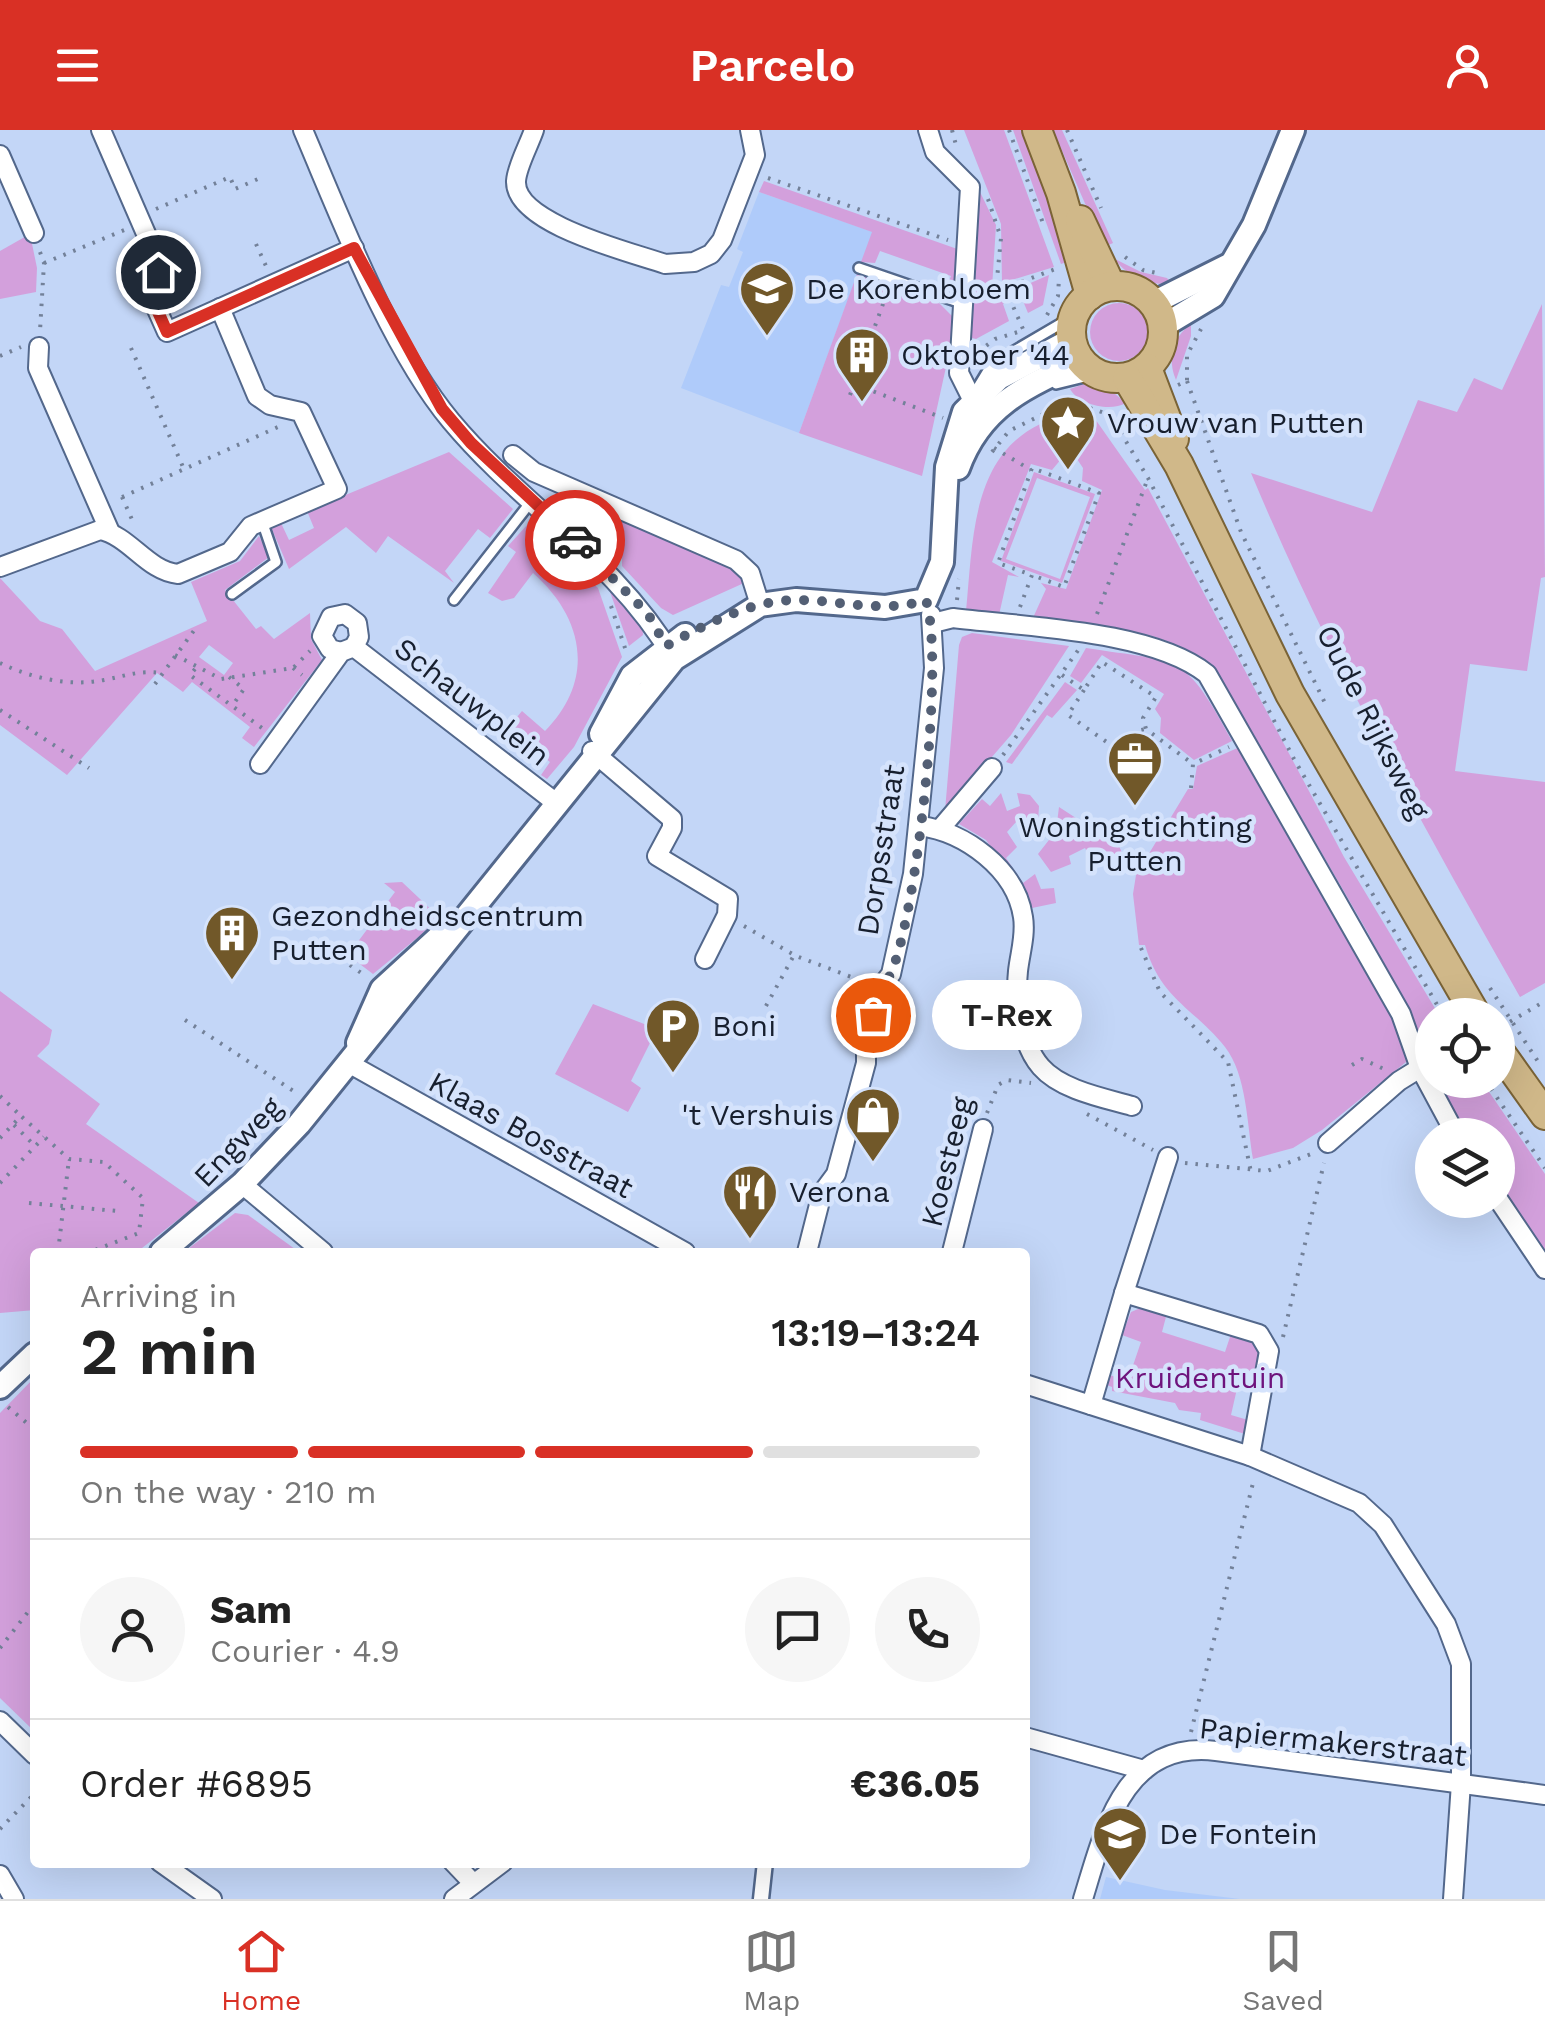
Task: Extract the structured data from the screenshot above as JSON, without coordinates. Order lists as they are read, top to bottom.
{
  "streets": {
    "main road": ["Oude Rijksweg"],
    "street": [
      "Schauwplein",
      "Dorpsstraat",
      "Klaas Bosstraat",
      "Engweg",
      "Koesteeg",
      "Papiermakerstraat"
    ]
  },
  "crossings": [
    ["Schauwplein", "Engweg"],
    ["Dorpsstraat", "Engweg"],
    ["Klaas Bosstraat", "Engweg"]
  ],
  "parks": ["Kruidentuin"],
  "places": {
    "school or university": ["De Korenbloem", "De Fontein"],
    "building": ["Oktober '44", "Gezondheidscentrum Putten"],
    "place": ["Vrouw van Putten"],
    "office": ["Woningstichting Putten"],
    "other": ["T-Rex"],
    "parking": ["Boni"],
    "shop": ["'t Vershuis"],
    "restaurant": ["Verona"]
  },
  "page": {
    "header": "Parcelo",
    "bubble": "T-Rex",
    "heading": ["2 min", "Arriving in", "13:19–13:24"],
    "panel": [
      "Sam",
      "Courier · 4.9",
      "Order #6895",
      "€36.05"
    ],
    "bar": "On the way · 210 m",
    "tabs": ["Home", "Map", "Saved"]
  }
}
